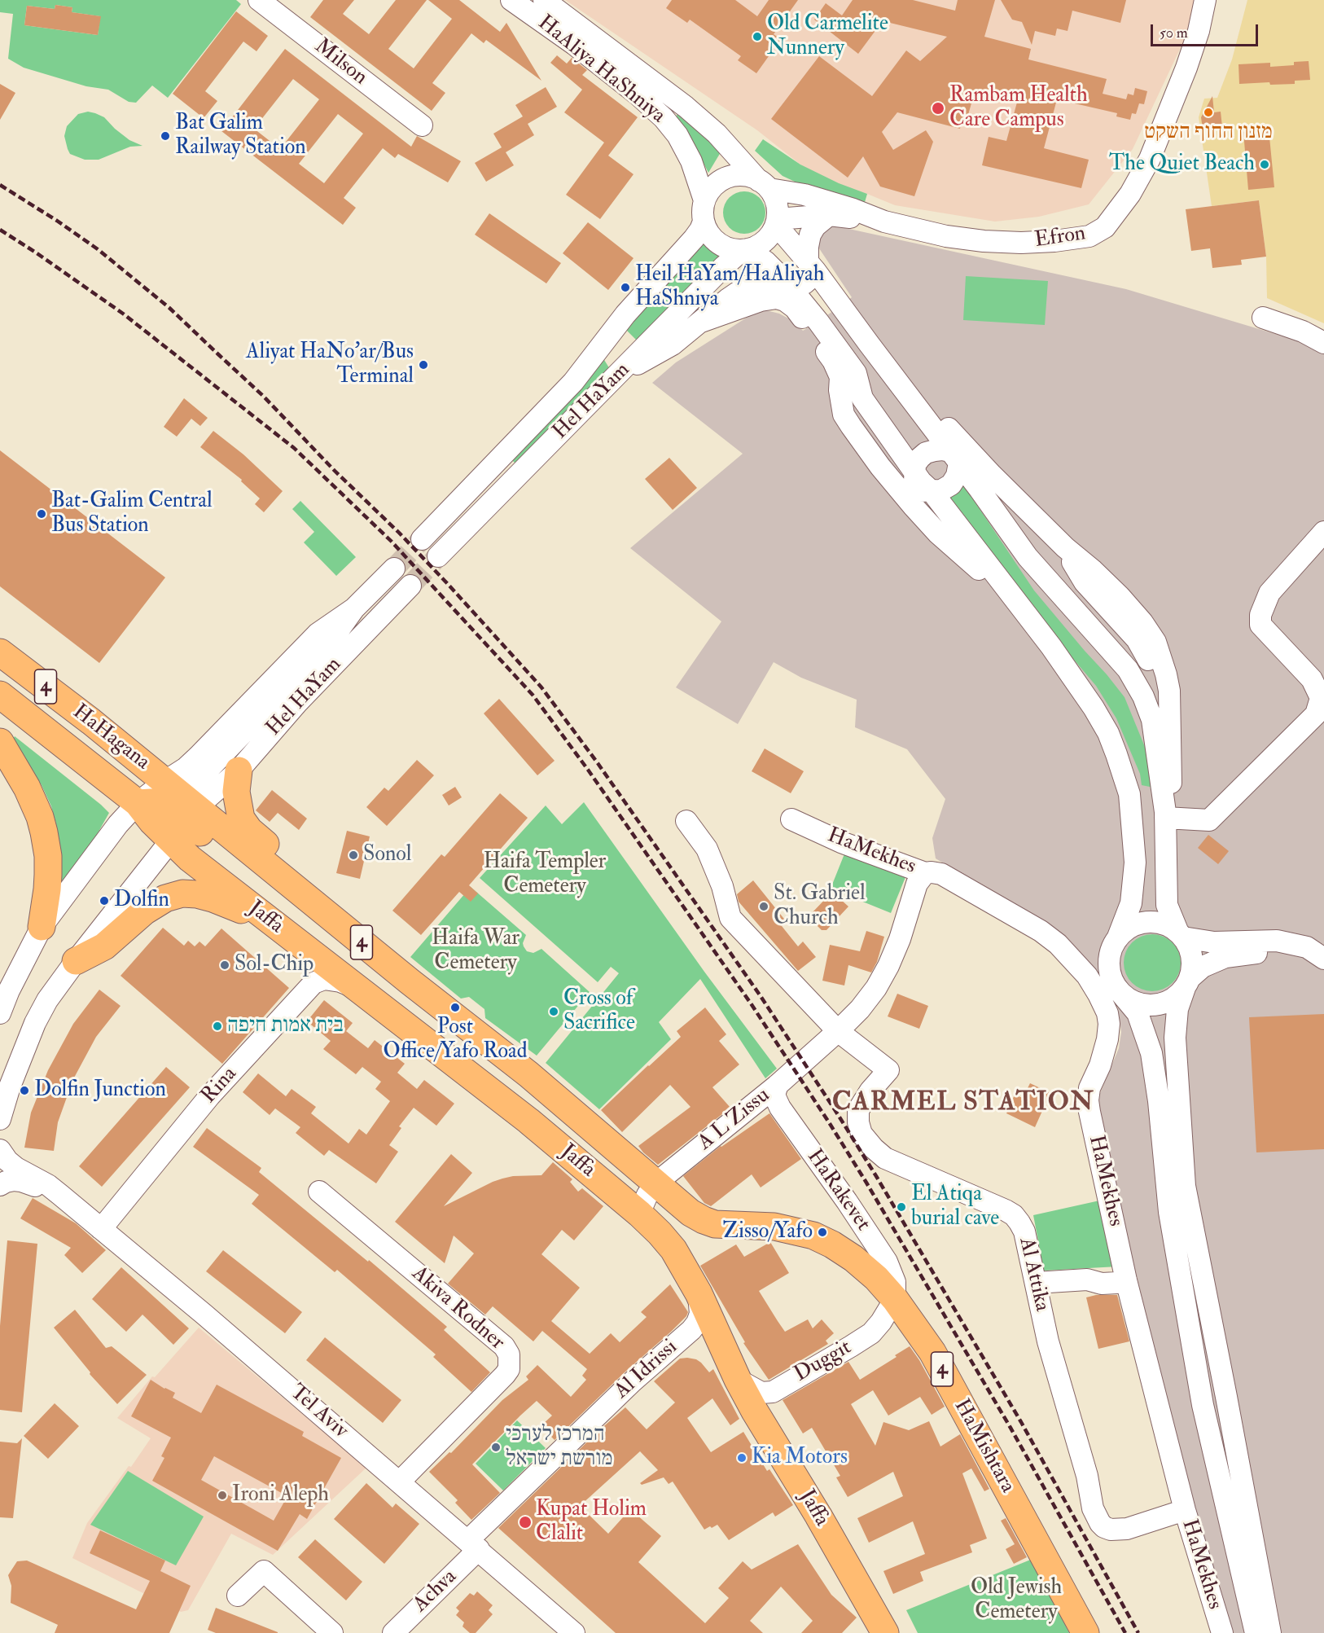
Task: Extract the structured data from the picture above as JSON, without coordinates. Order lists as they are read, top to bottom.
{
  "streets": {
    "highway": [
      "4",
      "HaHagana",
      "Jaffa",
      "HaMishtara"
    ],
    "street": [
      "Milson",
      "HaAliya HaShniya",
      "Efron",
      "Hel HaYam",
      "HaMekhes",
      "Rina",
      "A L Zissu",
      "HaRakevet",
      "Al Attika",
      "Akiva Rodner",
      "Duggit",
      "Al Idrissi",
      "Tel Aviv",
      "Achva"
    ]
  },
  "crossings": [
    ["HaAliya HaShniya", "Efron"],
    ["HaAliya HaShniya", "Hel HaYam"],
    ["Efron", "Hel HaYam"],
    ["Hel HaYam", "HaHagana"],
    ["Hel HaYam", "Jaffa"],
    ["HaHagana", "Jaffa"],
    ["HaMekhes", "A L Zissu"],
    ["HaMekhes", "Al Attika"],
    ["Jaffa", "Rina"],
    ["Jaffa", "A L Zissu"],
    ["Jaffa", "Duggit"],
    ["Jaffa", "Al Idrissi"],
    ["Jaffa", "HaMishtara"],
    ["Rina", "Tel Aviv"],
    ["A L Zissu", "HaRakevet"],
    ["A L Zissu", "Al Attika"],
    ["HaRakevet", "Duggit"],
    ["HaRakevet", "HaMishtara"],
    ["Akiva Rodner", "Tel Aviv"],
    ["Duggit", "HaMishtara"],
    ["Al Idrissi", "Tel Aviv"],
    ["Al Idrissi", "Achva"],
    ["Tel Aviv", "Achva"]
  ],
  "districts": ["CARMEL STATION"],
  "parks": ["Haifa Templer Cemetery", "Haifa War Cemetery", "Old Jewish Cemetery"],
  "places": [
    "Old Carmelite Nunnery",
    "Rambam Health Care Campus",
    "מזנון החוף השקט",
    "Bat Galim Railway Station",
    "The Quiet Beach",
    "Heil HaYam/HaAliyah HaShniya",
    "Aliyat HaNo'ar/Bus Terminal",
    "Bat-Galim Central Bus Station",
    "Sonol",
    "Dolfin",
    "St. Gabriel Church",
    "Sol-Chip",
    "Post Office/Yafo Road",
    "Cross of Sacrifice",
    "בית אמות חיפה",
    "Dolfin Junction",
    "El Atiqa burial cave",
    "Zisso/Yafo",
    "המרכז לערכי מורשת ישראל",
    "Kia Motors",
    "Ironi Aleph",
    "Kupat Holim Clalit"
  ],
  "scale_bar": "50 m"
}
